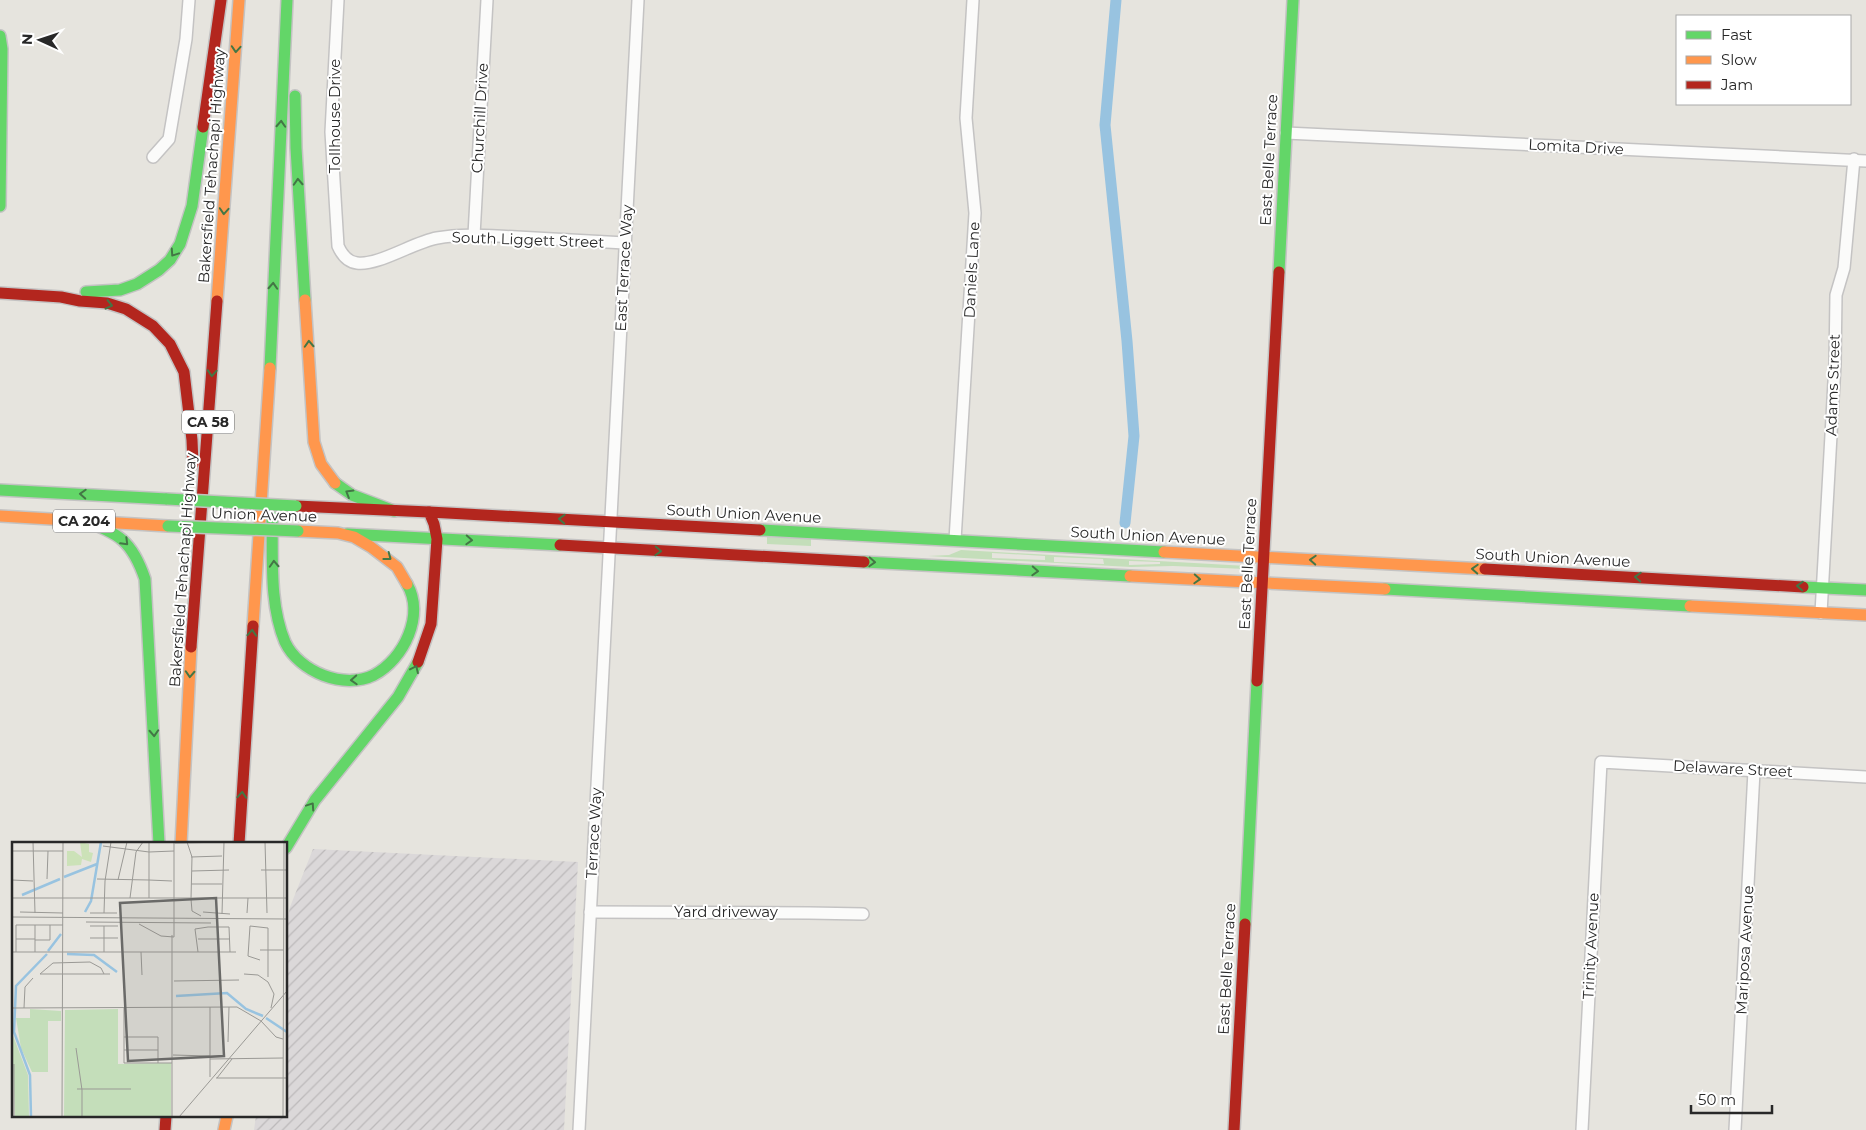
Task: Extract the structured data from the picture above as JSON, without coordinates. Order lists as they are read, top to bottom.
{
  "streets": {
    "main road": [
      "East Belle Terrace",
      "Bakersfield Tehachapi Highway",
      "CA 58",
      "South Union Avenue",
      "Union Avenue",
      "CA 204"
    ],
    "street": [
      "Tollhouse Drive",
      "Churchill Drive",
      "Lomita Drive",
      "South Liggett Street",
      "East Terrace Way",
      "Daniels Lane",
      "Adams Street",
      "Delaware Street",
      "Terrace Way",
      "Yard driveway",
      "Trinity Avenue",
      "Mariposa Avenue"
    ]
  },
  "crossings": [
    ["Tollhouse Drive", "South Liggett Street"],
    ["Churchill Drive", "South Liggett Street"],
    ["Lomita Drive", "East Belle Terrace"],
    ["Lomita Drive", "Adams Street"],
    ["East Belle Terrace", "South Union Avenue"],
    ["South Liggett Street", "East Terrace Way"],
    ["East Terrace Way", "South Union Avenue"],
    ["East Terrace Way", "Terrace Way"],
    ["Daniels Lane", "South Union Avenue"],
    ["Adams Street", "South Union Avenue"],
    ["South Union Avenue", "Union Avenue"],
    ["Delaware Street", "Trinity Avenue"],
    ["Delaware Street", "Mariposa Avenue"],
    ["Terrace Way", "Yard driveway"]
  ],
  "legend": ["Fast", "Slow", "Jam"],
  "scale_bar": "50 m",
  "north": "left"
}
